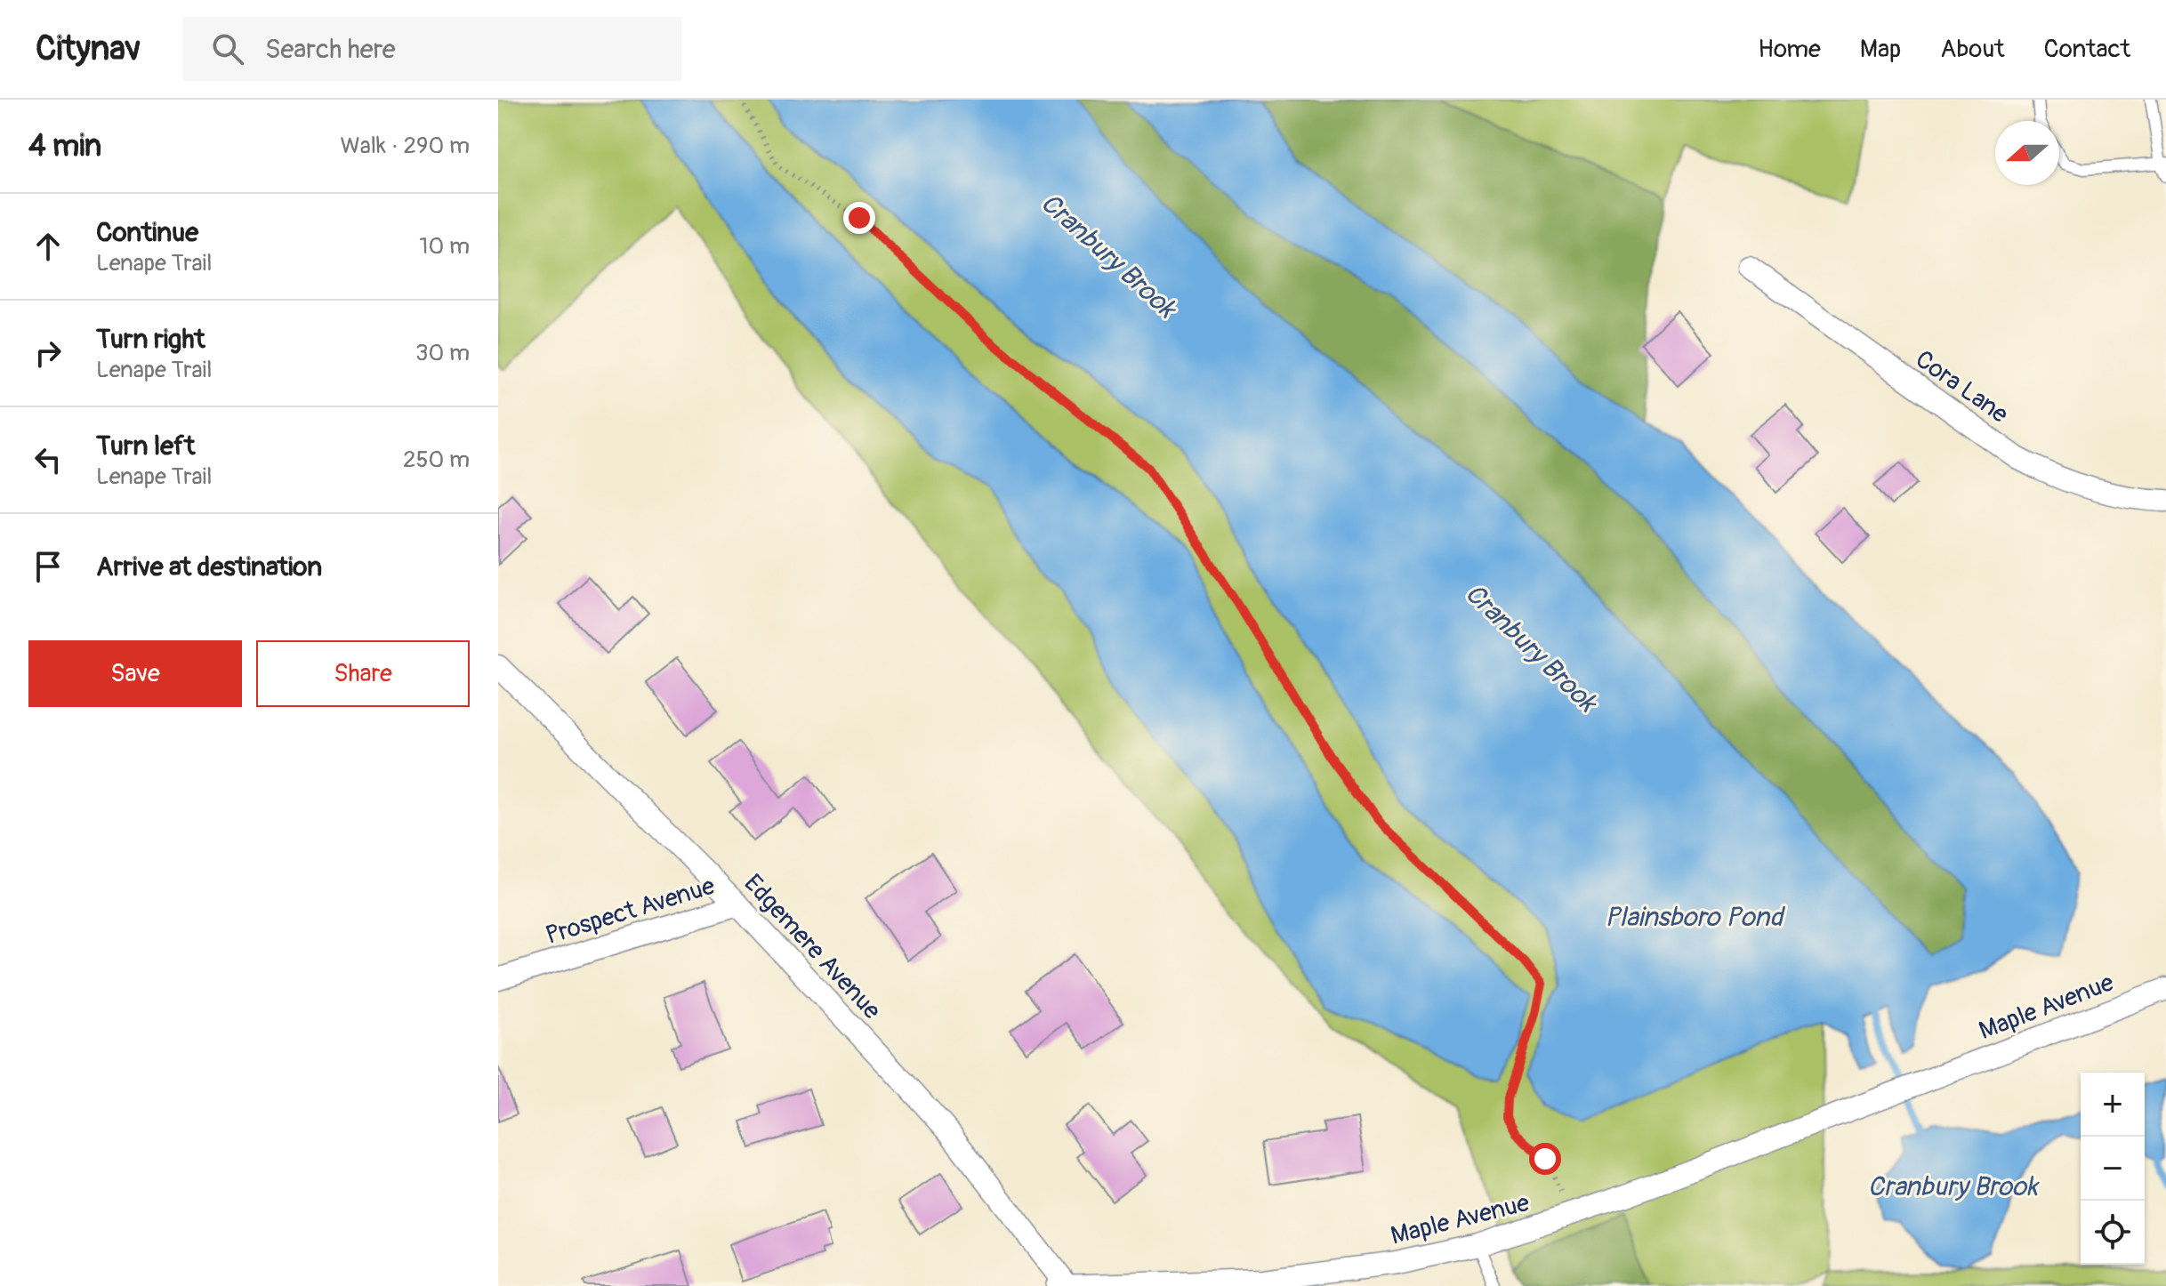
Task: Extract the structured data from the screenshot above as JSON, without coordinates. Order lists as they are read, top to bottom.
{
  "streets": {
    "street": [
      "Cora Lane",
      "Prospect Avenue",
      "Edgemere Avenue",
      "Maple Avenue"
    ]
  },
  "crossings": [
    ["Prospect Avenue", "Edgemere Avenue"],
    ["Edgemere Avenue", "Maple Avenue"]
  ],
  "water": ["Cranbury Brook", "Plainsboro Pond"],
  "north": "left",
  "page": {
    "header": "Citynav",
    "search": "Search here",
    "nav": [
      "Home",
      "Map",
      "About",
      "Contact"
    ],
    "heading": ["4 min", "Walk · 290 m"],
    "list": [
      ["Continue", "Lenape Trail", "10 m"],
      ["Turn right", "Lenape Trail", "30 m"],
      ["Turn left", "Lenape Trail", "250 m"],
      "Arrive at destination"
    ],
    "buttons": ["Save", "Share"],
    "map_buttons": ["+", "−"]
  }
}
